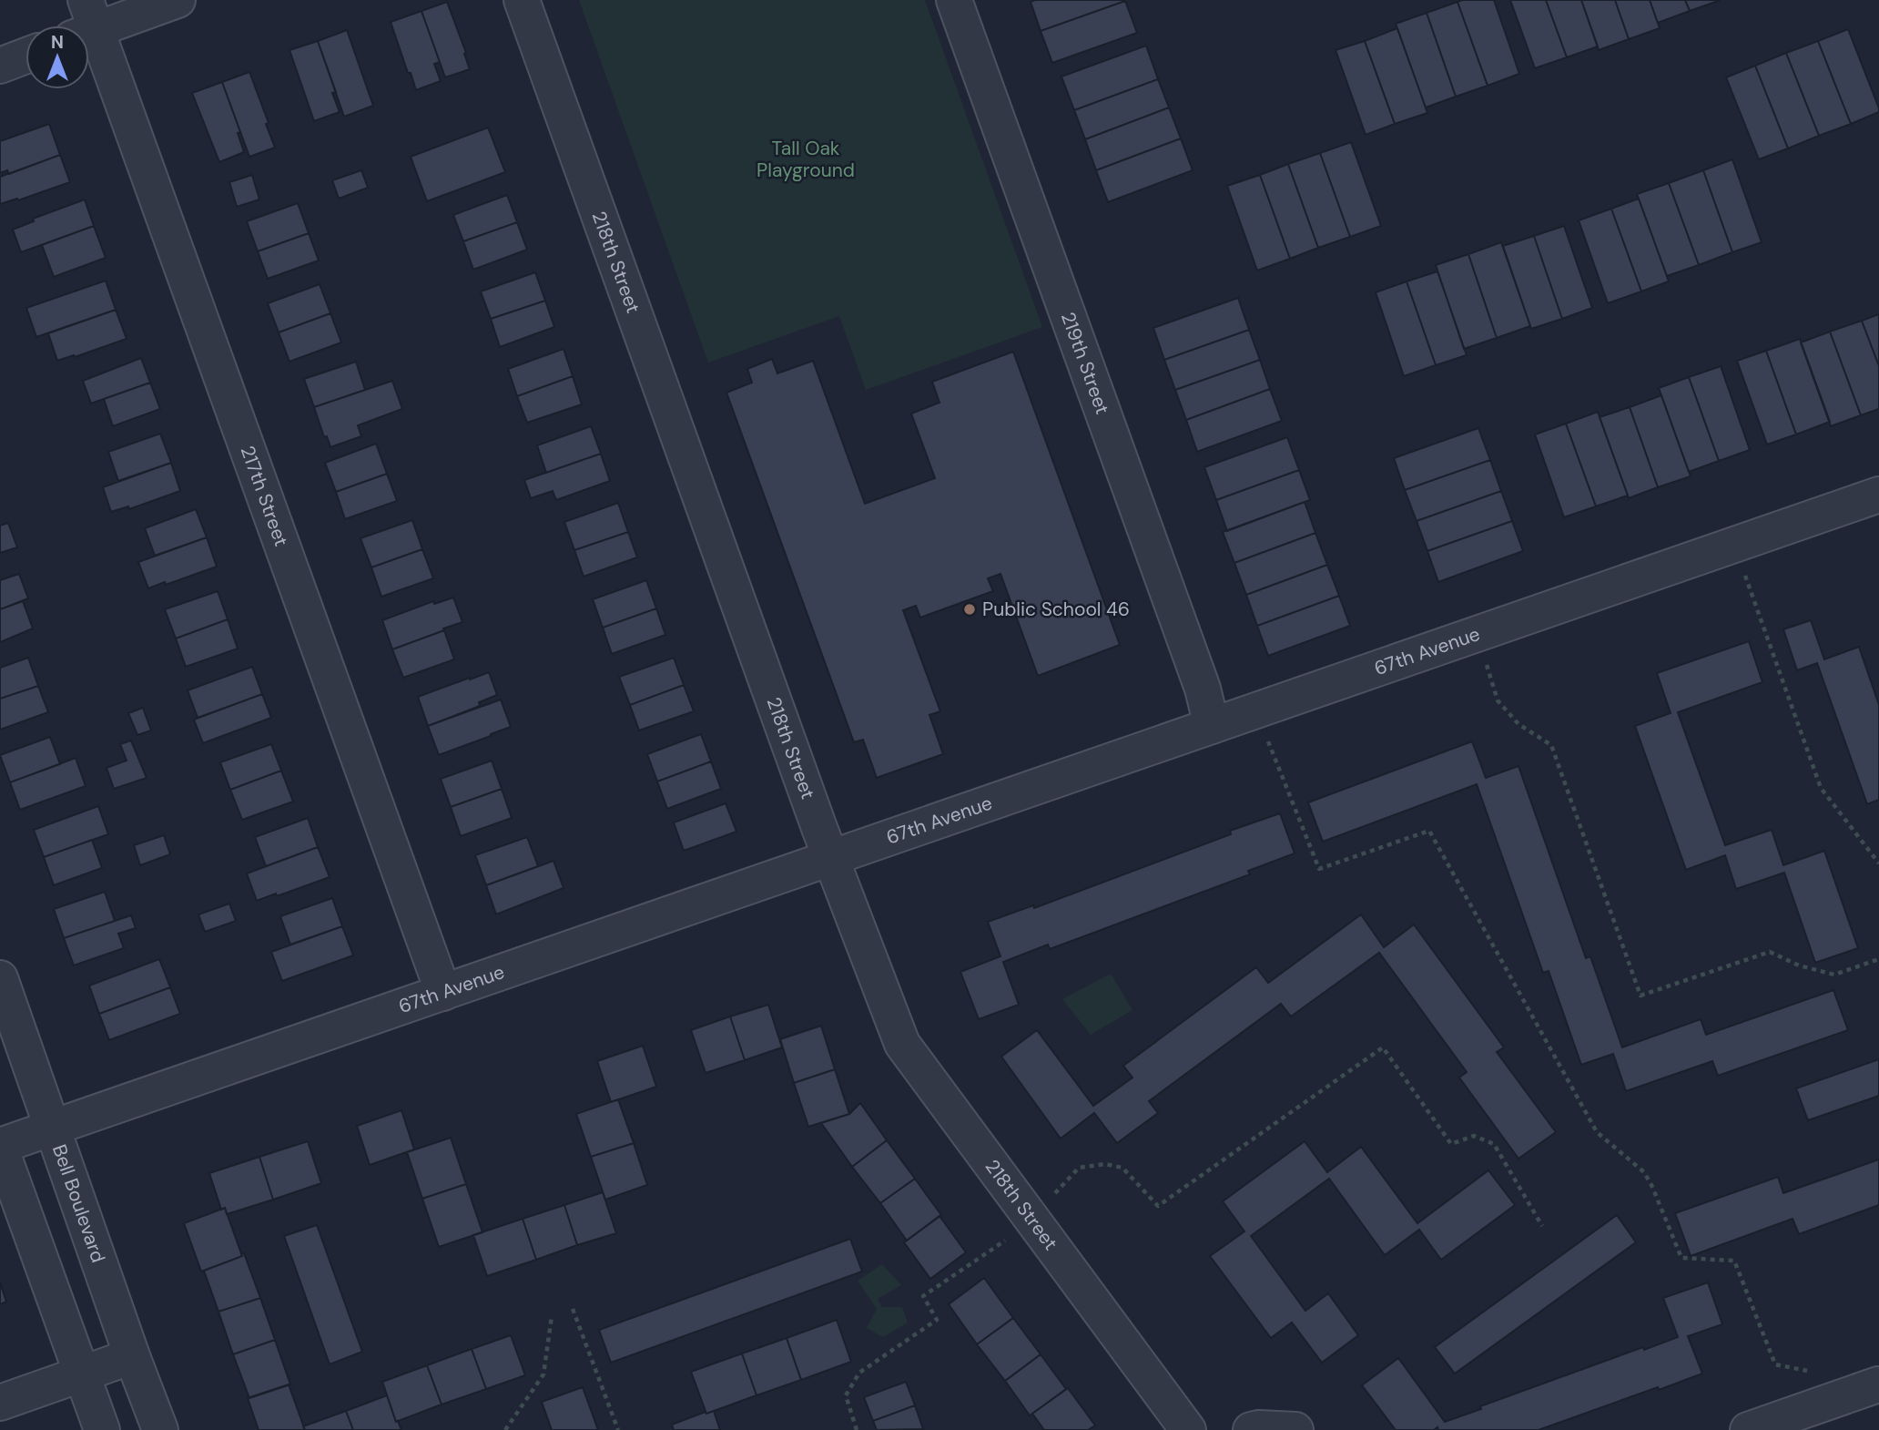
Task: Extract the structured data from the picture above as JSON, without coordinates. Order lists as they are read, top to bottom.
{
  "streets": {
    "street": [
      "218th Street",
      "219th Street",
      "217th Street",
      "67th Avenue",
      "Bell Boulevard"
    ]
  },
  "crossings": [
    ["218th Street", "67th Avenue"],
    ["219th Street", "67th Avenue"],
    ["217th Street", "67th Avenue"],
    ["67th Avenue", "Bell Boulevard"]
  ],
  "parks": ["Tall Oak Playground"],
  "places": ["Public School 46"],
  "north": "top"
}
